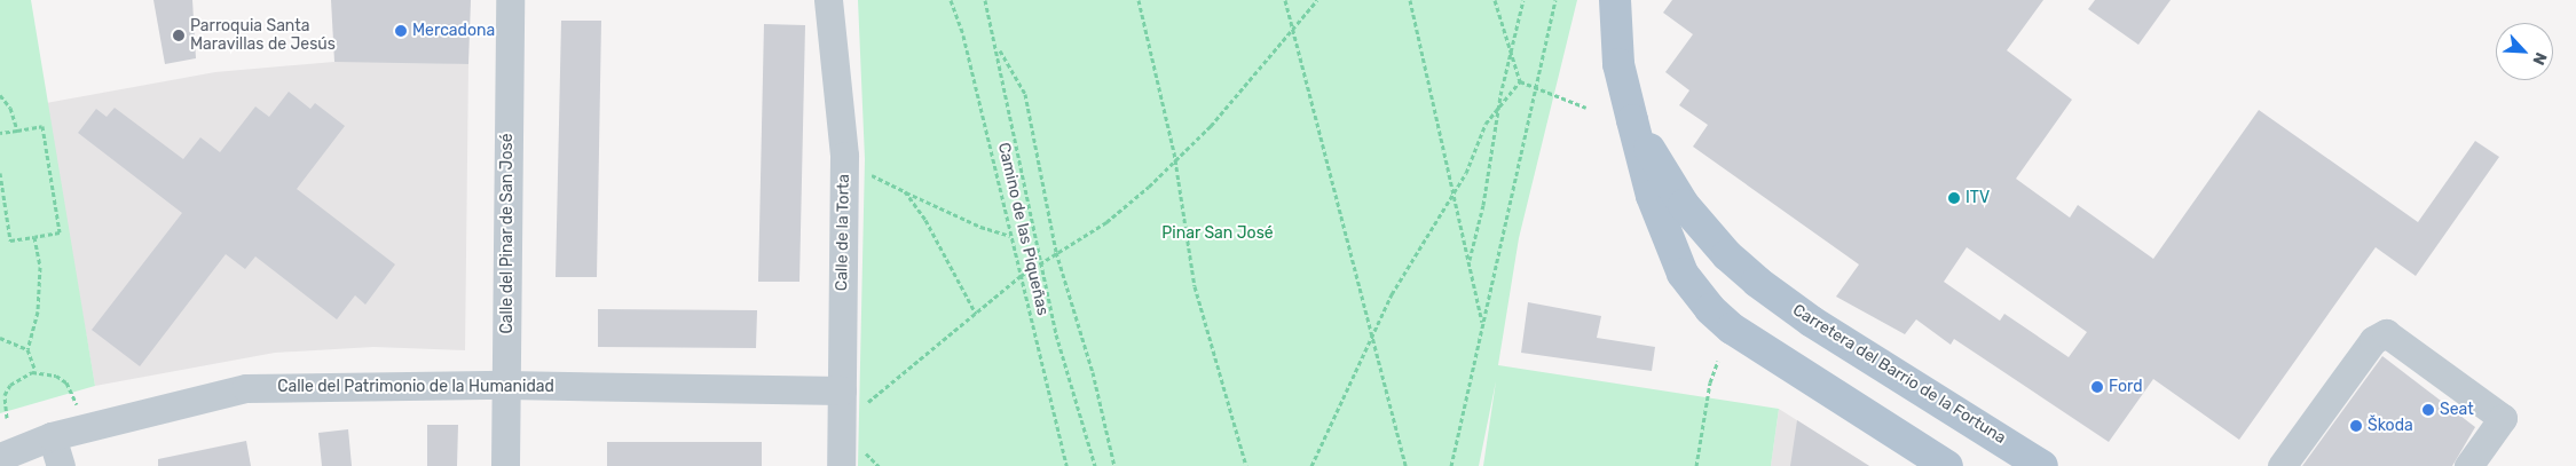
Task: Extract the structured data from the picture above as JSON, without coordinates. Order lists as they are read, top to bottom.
{
  "streets": {
    "main road": ["Carretera del Barrio de la Fortuna"],
    "street": ["Calle de la Torta", "Calle del Pinar de San José", "Calle del Patrimonio de la Humanidad"],
    "path": ["Camino de las Piqueñas"]
  },
  "crossings": [
    ["Calle de la Torta", "Calle del Patrimonio de la Humanidad"],
    ["Calle del Pinar de San José", "Calle del Patrimonio de la Humanidad"]
  ],
  "parks": ["Pinar San José"],
  "places": [
    "Mercadona",
    "Parroquia Santa Maravillas de Jesús",
    "ITV",
    "Ford",
    "Seat",
    "Škoda"
  ],
  "north": "bottom right"
}
